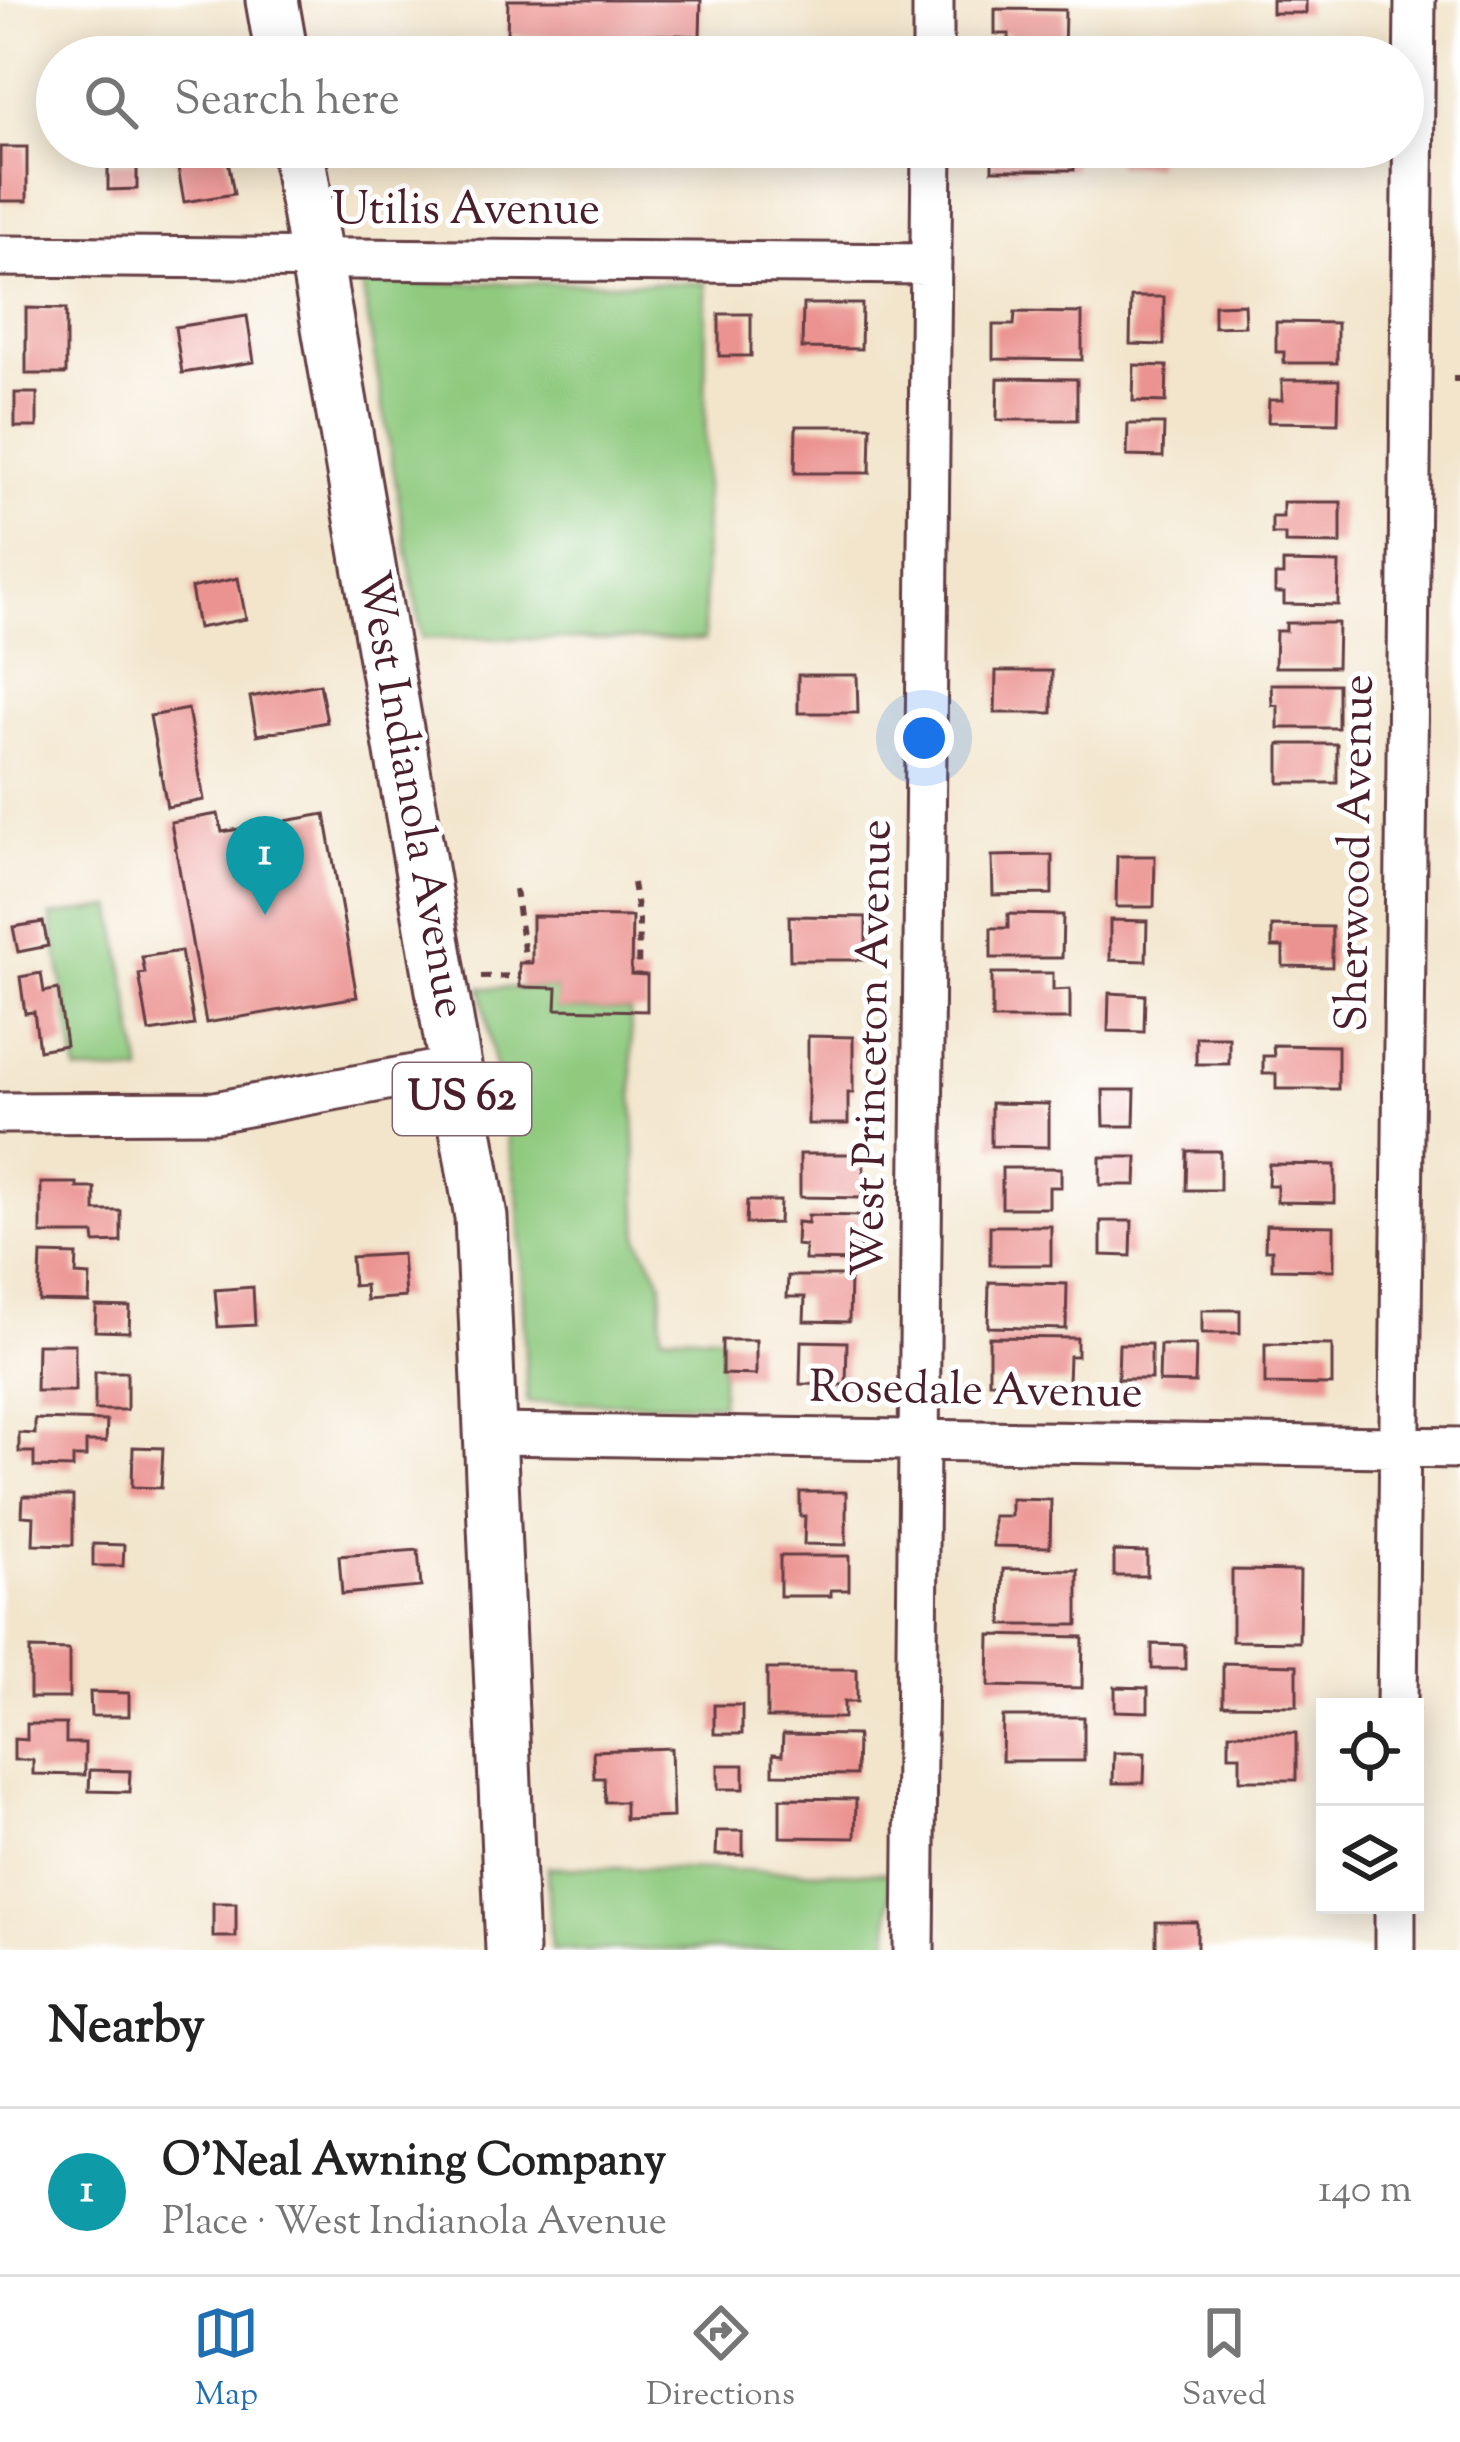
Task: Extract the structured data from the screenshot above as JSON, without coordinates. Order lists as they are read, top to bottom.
{
  "streets": {
    "main road": ["West Indianola Avenue", "US 62"],
    "street": [
      "Utilis Avenue",
      "Sherwood Avenue",
      "West Princeton Avenue",
      "Rosedale Avenue"
    ]
  },
  "crossings": [
    ["Utilis Avenue", "West Indianola Avenue"],
    ["Utilis Avenue", "West Princeton Avenue"],
    ["West Indianola Avenue", "Rosedale Avenue"],
    ["Sherwood Avenue", "Rosedale Avenue"],
    ["West Princeton Avenue", "Rosedale Avenue"]
  ],
  "page": {
    "search": "Search here",
    "pins": "1",
    "heading": "Nearby",
    "list": [
      {
        "mark": "1",
        "name": "O'Neal Awning Company",
        "note": "Place · West Indianola Avenue",
        "value": "140 m"
      }
    ],
    "nav": ["Map", "Directions", "Saved"]
  }
}
